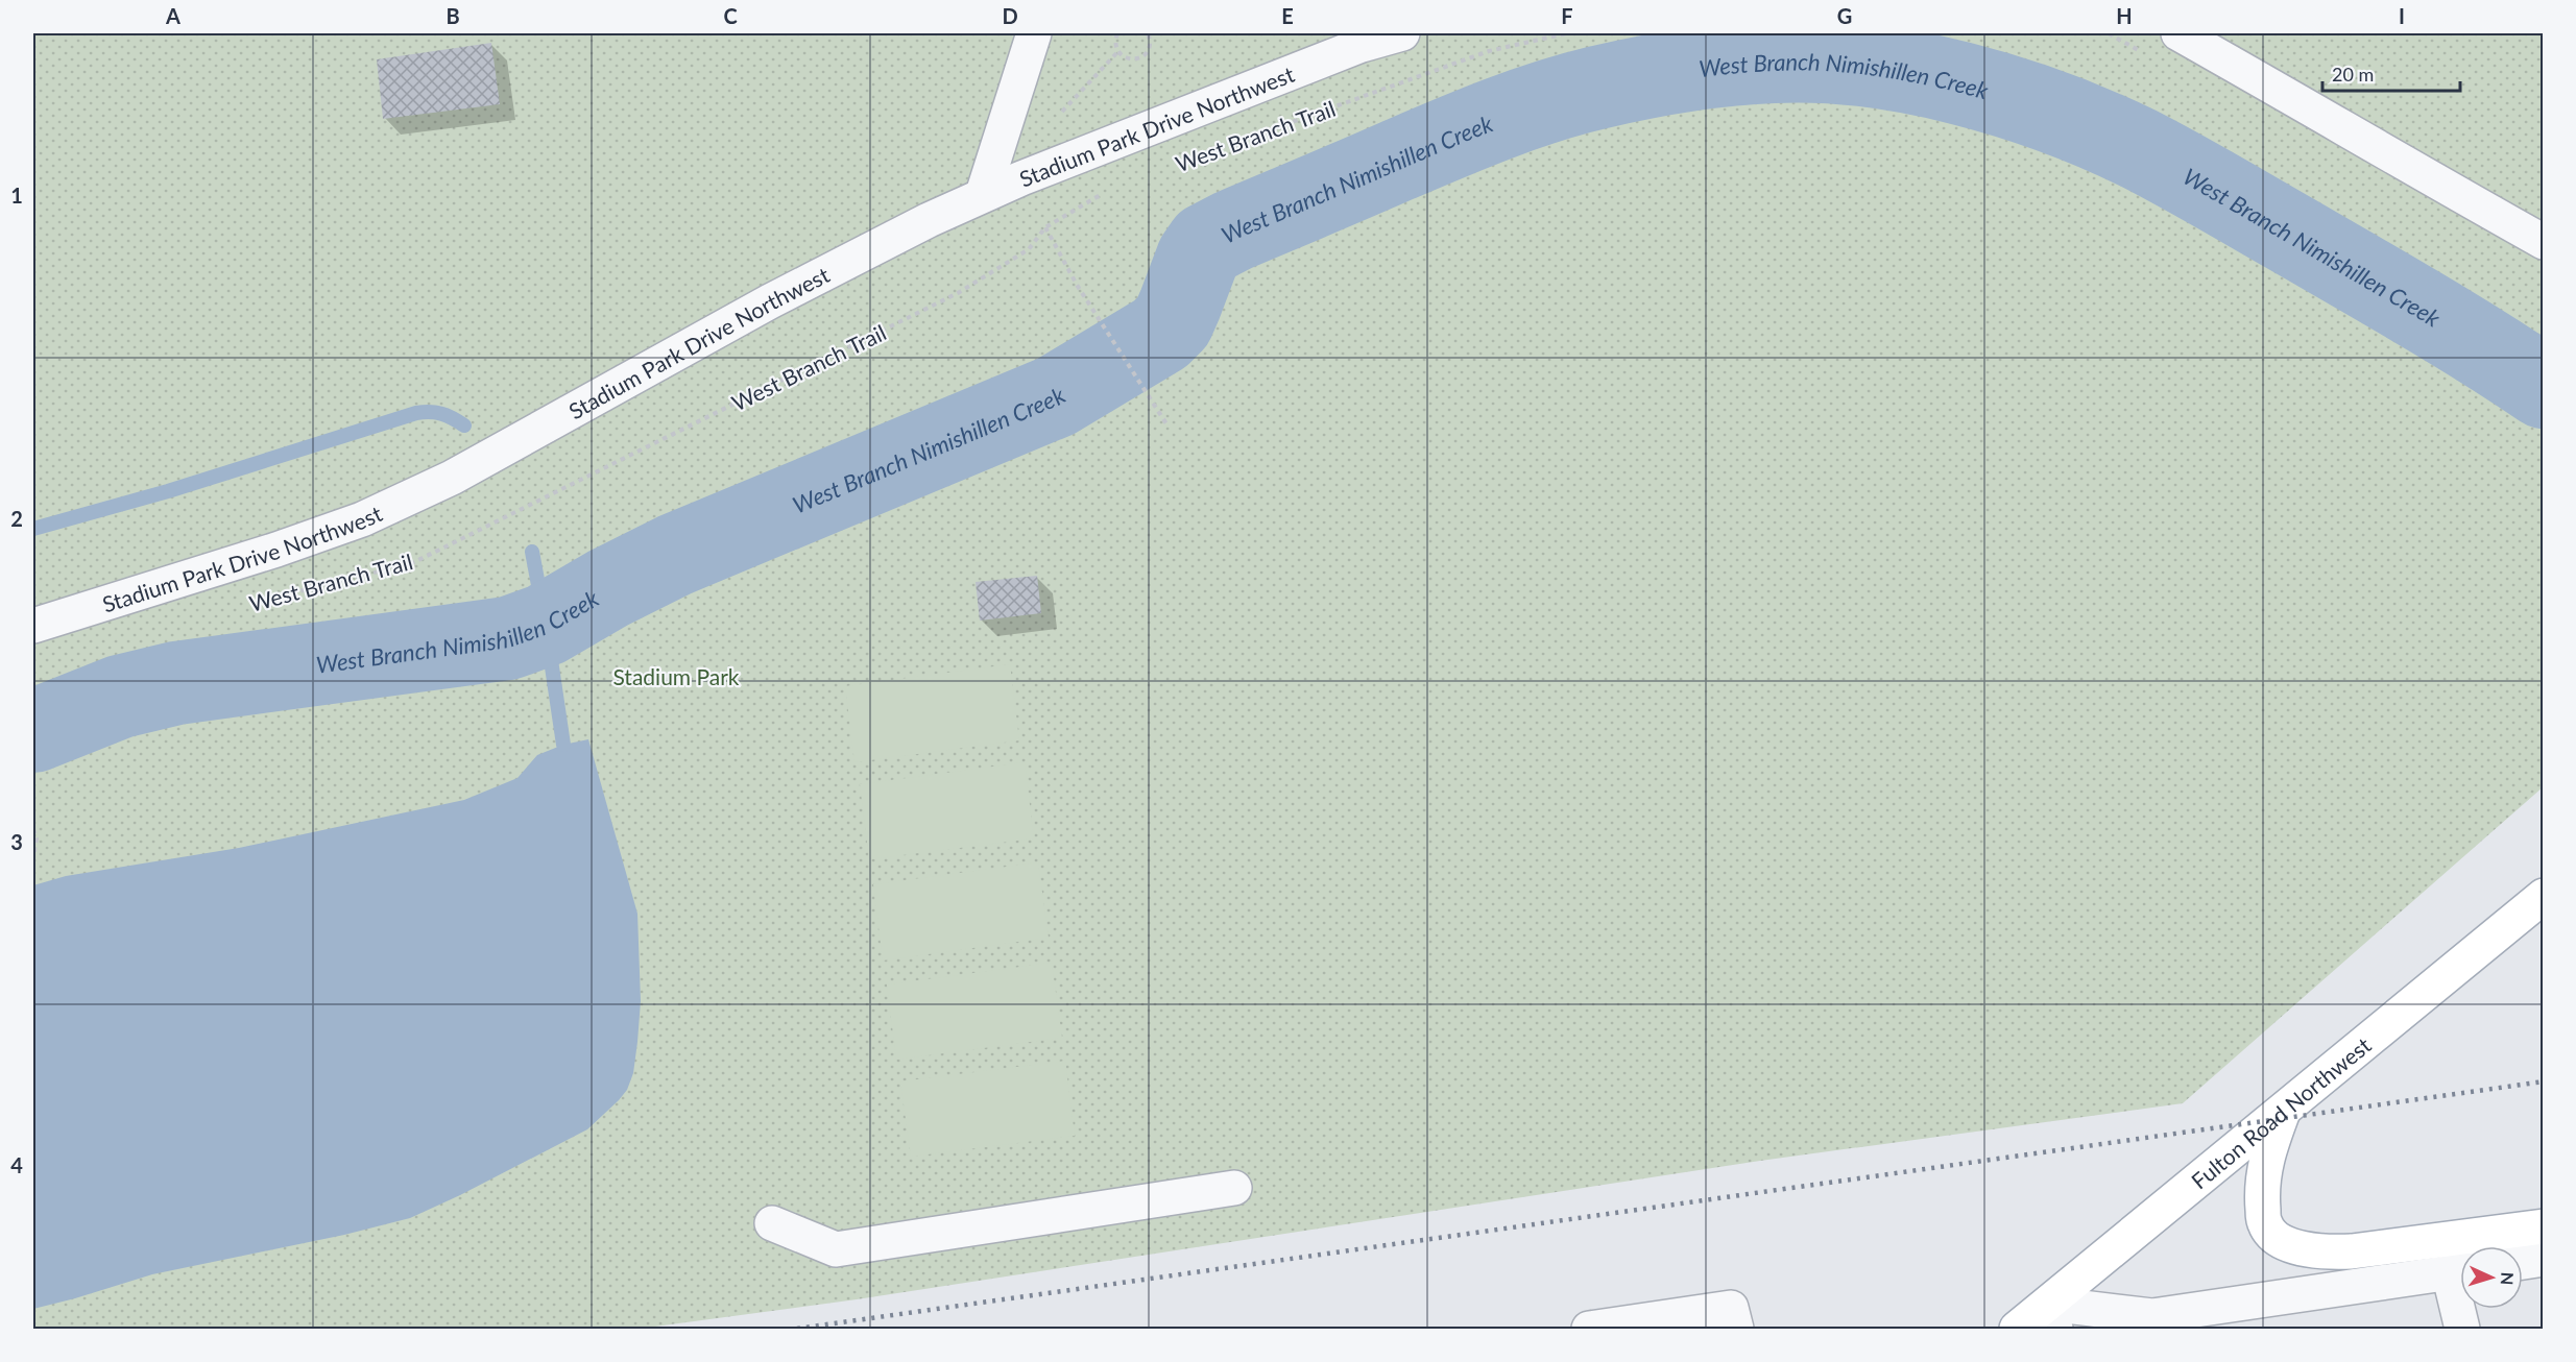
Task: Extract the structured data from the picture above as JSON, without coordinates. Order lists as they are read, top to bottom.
{
  "streets": {
    "main road": ["Fulton Road Northwest"],
    "street": ["Stadium Park Drive Northwest"],
    "path": ["West Branch Trail"]
  },
  "water": ["West Branch Nimishillen Creek"],
  "parks": ["Stadium Park"],
  "scale_bar": "20 m",
  "north": "right",
  "grid": {
    "columns": [
      "A",
      "B",
      "C",
      "D",
      "E",
      "F",
      "G",
      "H",
      "I"
    ],
    "rows": [
      "1",
      "2",
      "3",
      "4"
    ]
  }
}
